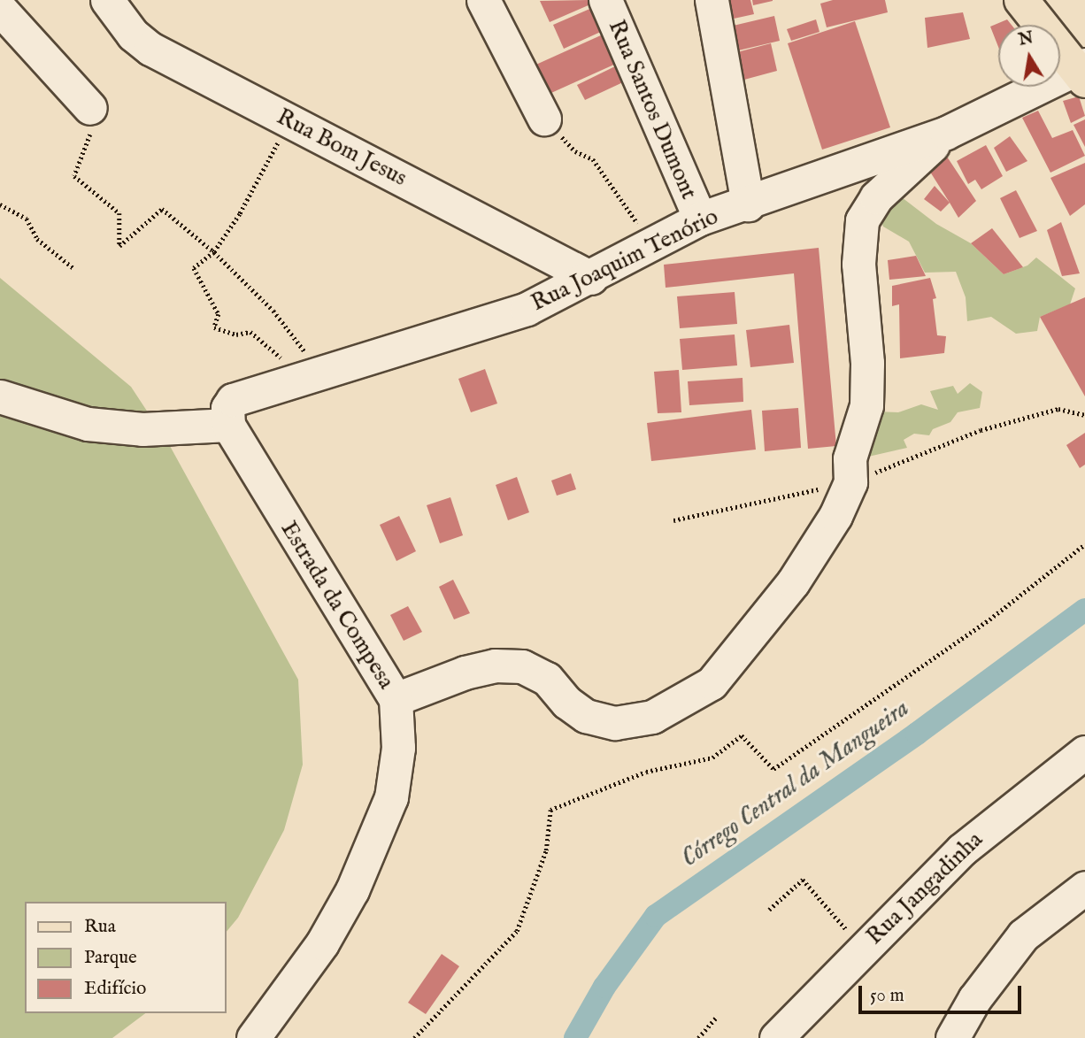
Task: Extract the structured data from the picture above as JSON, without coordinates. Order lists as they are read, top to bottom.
{
  "streets": {
    "street": [
      "Rua Santos Dumont",
      "Rua Bom Jesus",
      "Rua Joaquim Tenório",
      "Estrada da Compesa",
      "Rua Jangadinha"
    ]
  },
  "crossings": [
    ["Rua Santos Dumont", "Rua Joaquim Tenório"],
    ["Rua Bom Jesus", "Rua Joaquim Tenório"],
    ["Rua Joaquim Tenório", "Estrada da Compesa"]
  ],
  "water": ["Córrego Central da Mangueira"],
  "legend": ["Rua", "Parque", "Edifício"],
  "scale_bar": "50 m",
  "north": "top"
}
